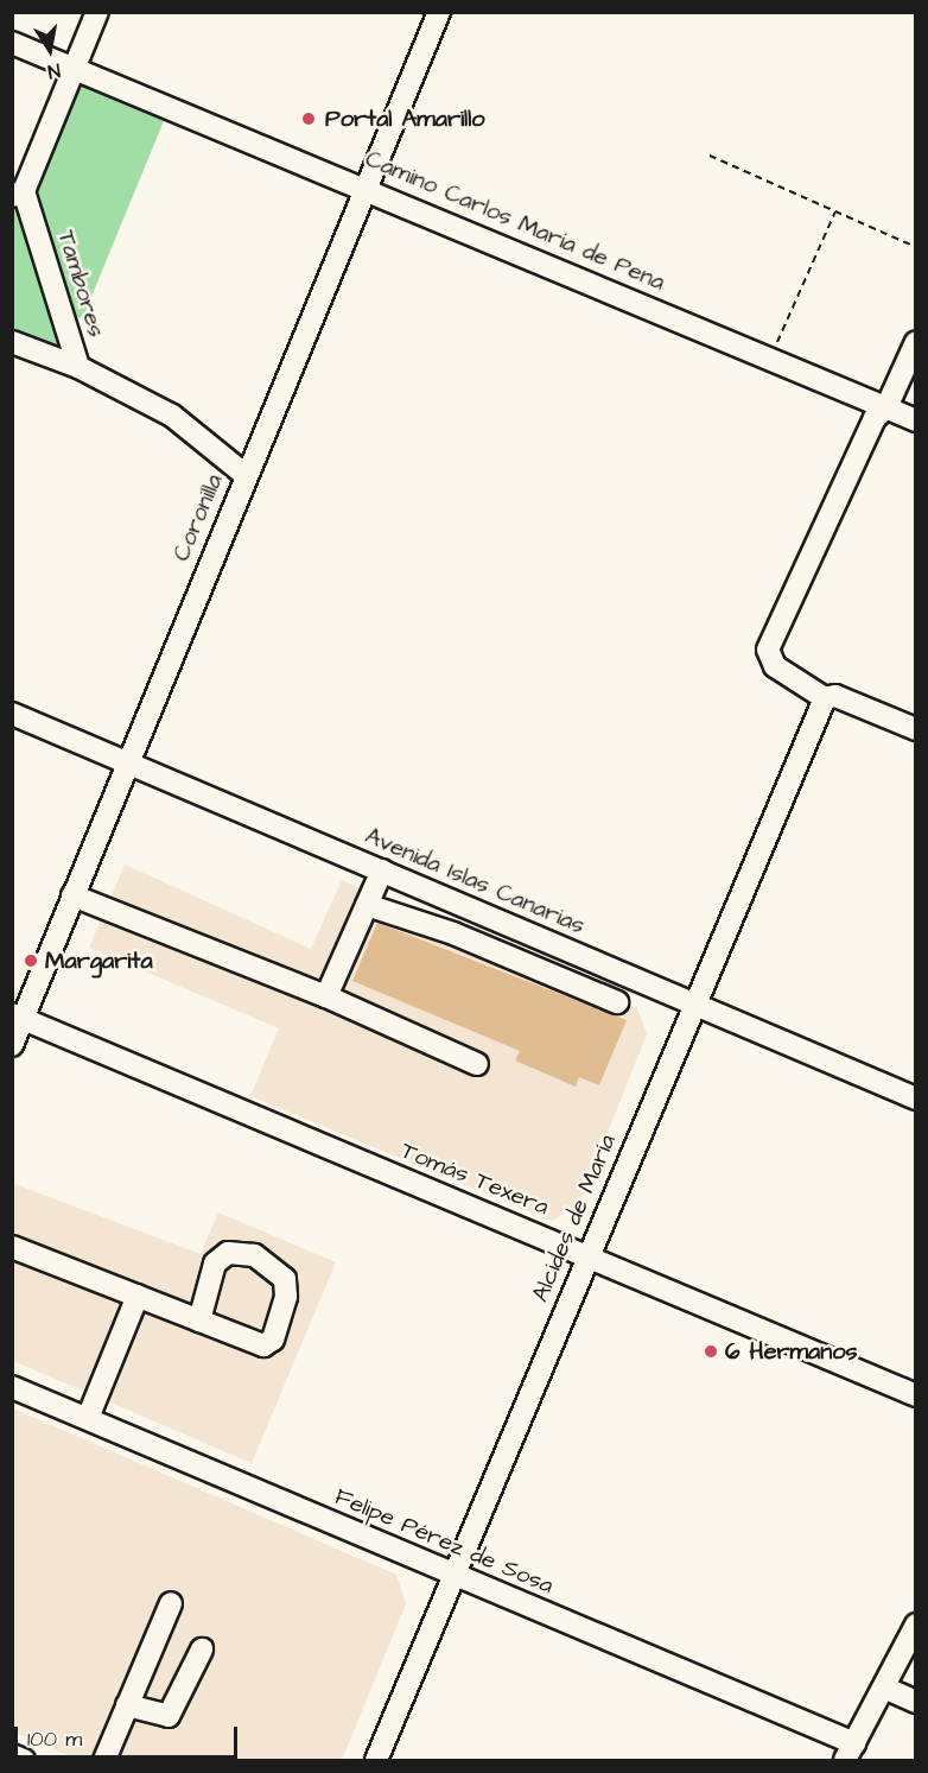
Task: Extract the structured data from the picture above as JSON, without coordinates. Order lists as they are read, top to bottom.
{
  "streets": {
    "street": [
      "Camino Carlos María de Pena",
      "Tambores",
      "Coronilla",
      "Avenida Islas Canarias",
      "Tomás Texera",
      "Alcides de María",
      "Felipe Pérez de Sosa"
    ]
  },
  "crossings": [
    ["Camino Carlos María de Pena", "Coronilla"],
    ["Coronilla", "Avenida Islas Canarias"],
    ["Coronilla", "Tomás Texera"],
    ["Avenida Islas Canarias", "Alcides de María"],
    ["Tomás Texera", "Alcides de María"],
    ["Alcides de María", "Felipe Pérez de Sosa"]
  ],
  "places": ["Portal Amarillo", "Margarita", "6 Hermanos"],
  "scale_bar": "100 m",
  "north": "bottom"
}
